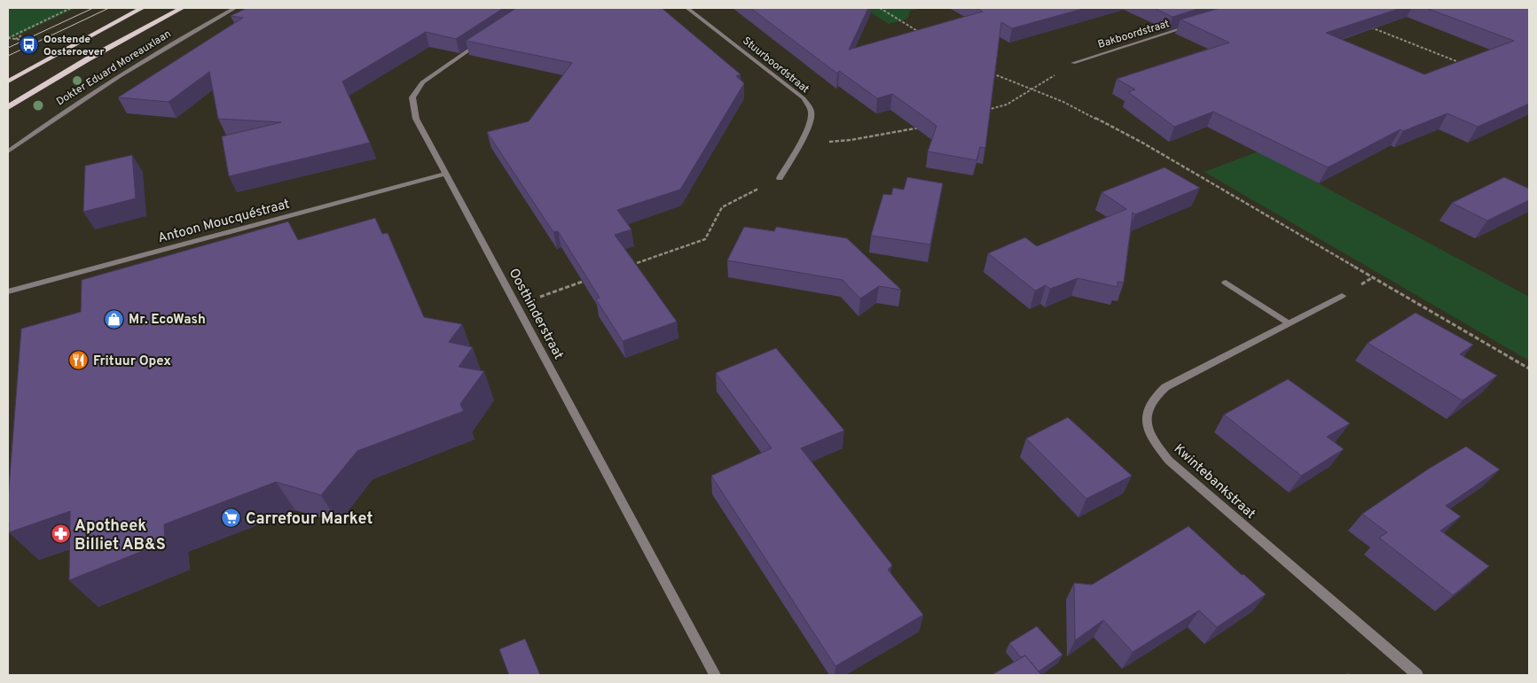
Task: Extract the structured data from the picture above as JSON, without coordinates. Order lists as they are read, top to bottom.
{
  "streets": {
    "main road": ["Dokter Eduard Moreauxlaan"],
    "street": [
      "Bakboordstraat",
      "Stuurboordstraat",
      "Antoon Moucquéstraat",
      "Oosthinderstraat",
      "Kwintebankstraat"
    ]
  },
  "crossings": [
    ["Antoon Moucquéstraat", "Oosthinderstraat"]
  ],
  "places": {
    "bus stop": ["Oostende Oosteroever"],
    "shop": ["Mr. EcoWash"],
    "restaurant": ["Frituur Opex"],
    "supermarket": ["Carrefour Market"],
    "pharmacy": ["Apotheek Billiet AB&S"]
  }
}
